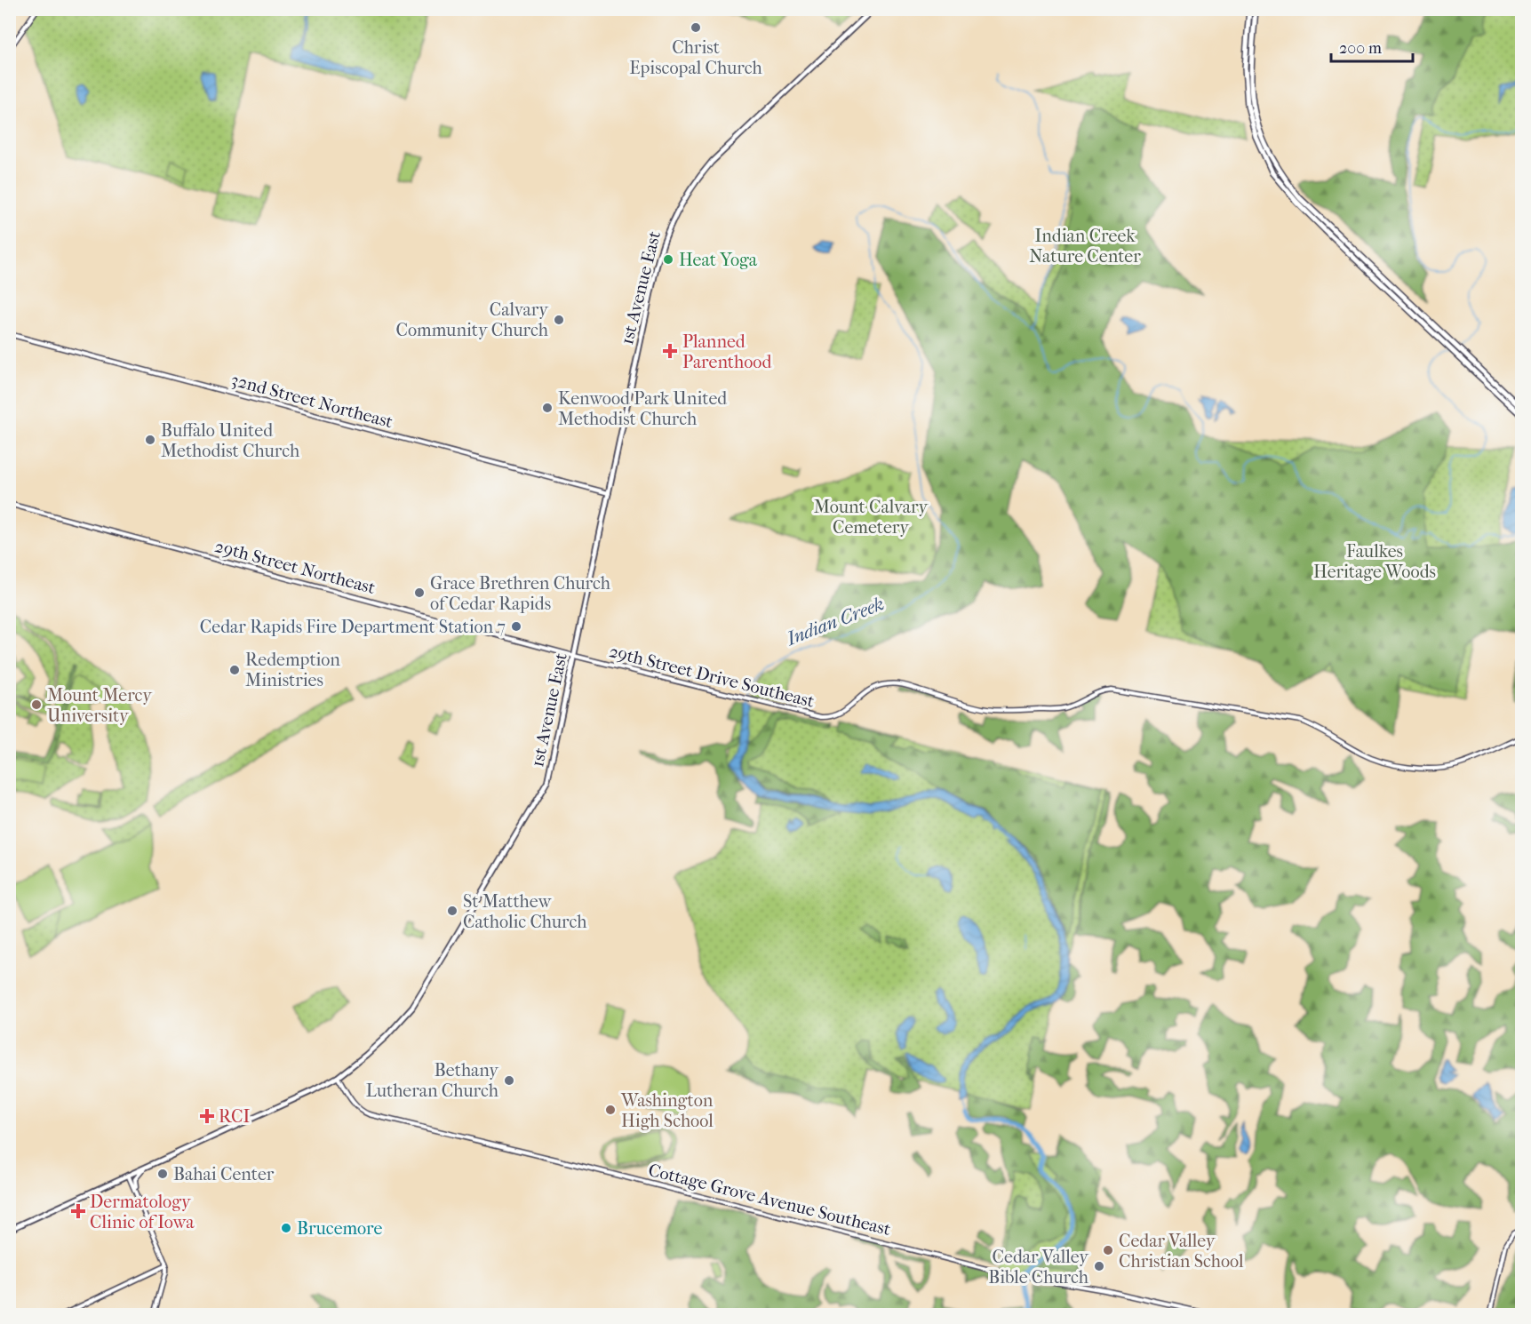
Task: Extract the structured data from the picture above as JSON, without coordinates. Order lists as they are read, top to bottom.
{
  "streets": {
    "main road": [
      "1st Avenue East",
      "32nd Street Northeast",
      "29th Street Northeast",
      "29th Street Drive Southeast",
      "Cottage Grove Avenue Southeast"
    ]
  },
  "crossings": [
    ["1st Avenue East", "32nd Street Northeast"],
    ["1st Avenue East", "29th Street Northeast"],
    ["1st Avenue East", "29th Street Drive Southeast"],
    ["1st Avenue East", "Cottage Grove Avenue Southeast"],
    ["29th Street Northeast", "29th Street Drive Southeast"]
  ],
  "water": ["Indian Creek"],
  "parks": ["Indian Creek Nature Center", "Mount Calvary Cemetery", "Faulkes Heritage Woods"],
  "places": {
    "other": [
      "Christ Episcopal Church",
      "Heat Yoga",
      "Calvary Community Church",
      "Kenwood Park United Methodist Church",
      "Buffalo United Methodist Church",
      "Grace Brethren Church of Cedar Rapids",
      "Cedar Rapids Fire Department Station 7",
      "Redemption Ministries",
      "Mount Mercy University",
      "St Matthew Catholic Church",
      "Bethany Lutheran Church",
      "Washington High School",
      "Bahai Center",
      "Brucemore",
      "Cedar Valley Christian School",
      "Cedar Valley Bible Church"
    ],
    "health": ["Planned Parenthood", "RCI", "Dermatology Clinic of Iowa"]
  },
  "scale_bar": "200 m"
}
